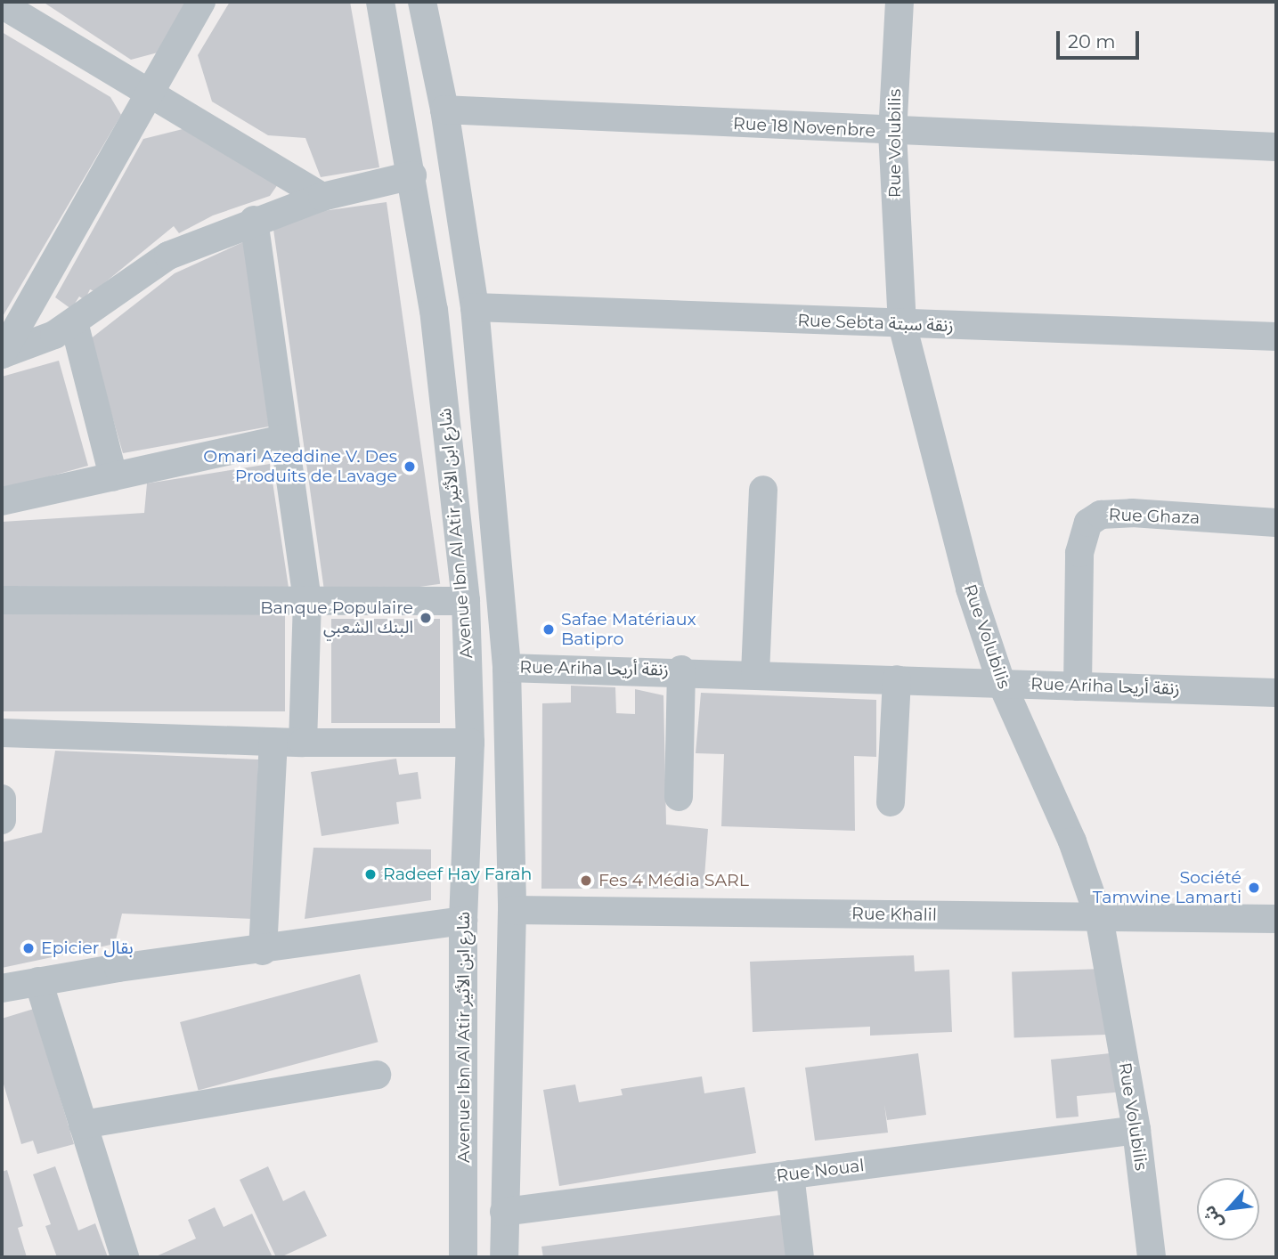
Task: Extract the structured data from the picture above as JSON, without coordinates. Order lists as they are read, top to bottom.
{
  "streets": {
    "street": [
      "Rue 18 Novenbre",
      "Rue Volubilis",
      "Rue Sebta زنقة سبتة",
      "Rue Ghaza",
      "Avenue Ibn Al Atir شارع ابن الأثير",
      "Rue Ariha زنقة أريحا",
      "Rue Khalil",
      "Rue Noual"
    ]
  },
  "crossings": [
    ["Rue 18 Novenbre", "Rue Volubilis"],
    ["Rue Volubilis", "Rue Sebta زنقة سبتة"],
    ["Rue Volubilis", "Rue Ariha زنقة أريحا"],
    ["Rue Volubilis", "Rue Khalil"],
    ["Rue Volubilis", "Rue Noual"],
    ["Rue Ghaza", "Rue Ariha زنقة أريحا"]
  ],
  "places": [
    "Omari Azeddine V. Des Produits de Lavage",
    "Banque Populaire البنك الشعبي",
    "Safae Matériaux Batipro",
    "Radeef Hay Farah",
    "Fes 4 Média SARL",
    "Société Tamwine Lamarti",
    "Epicier بقال"
  ],
  "scale_bar": "20 m",
  "north": "bottom left"
}
